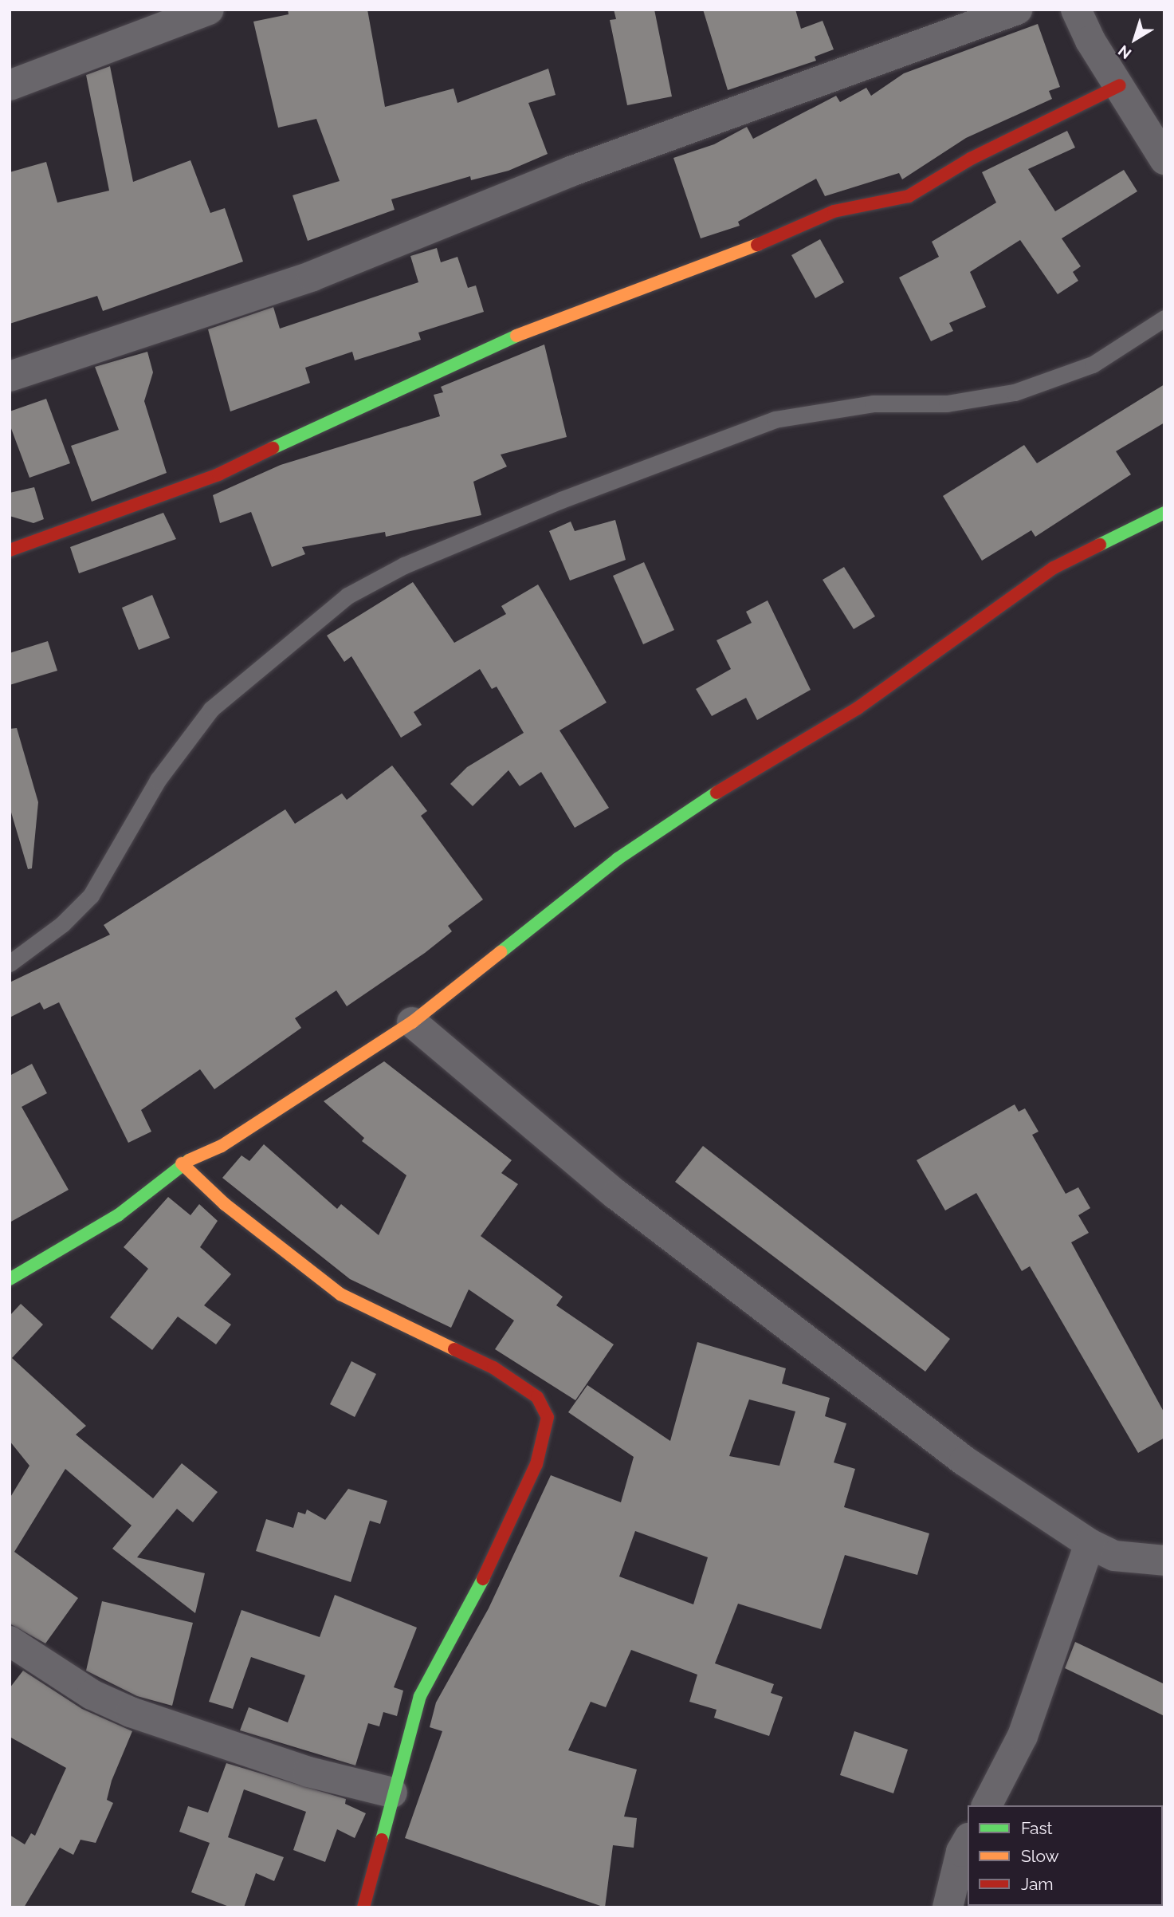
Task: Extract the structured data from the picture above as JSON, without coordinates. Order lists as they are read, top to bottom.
{
  "legend": ["Fast", "Slow", "Jam"],
  "north": "bottom left"
}
